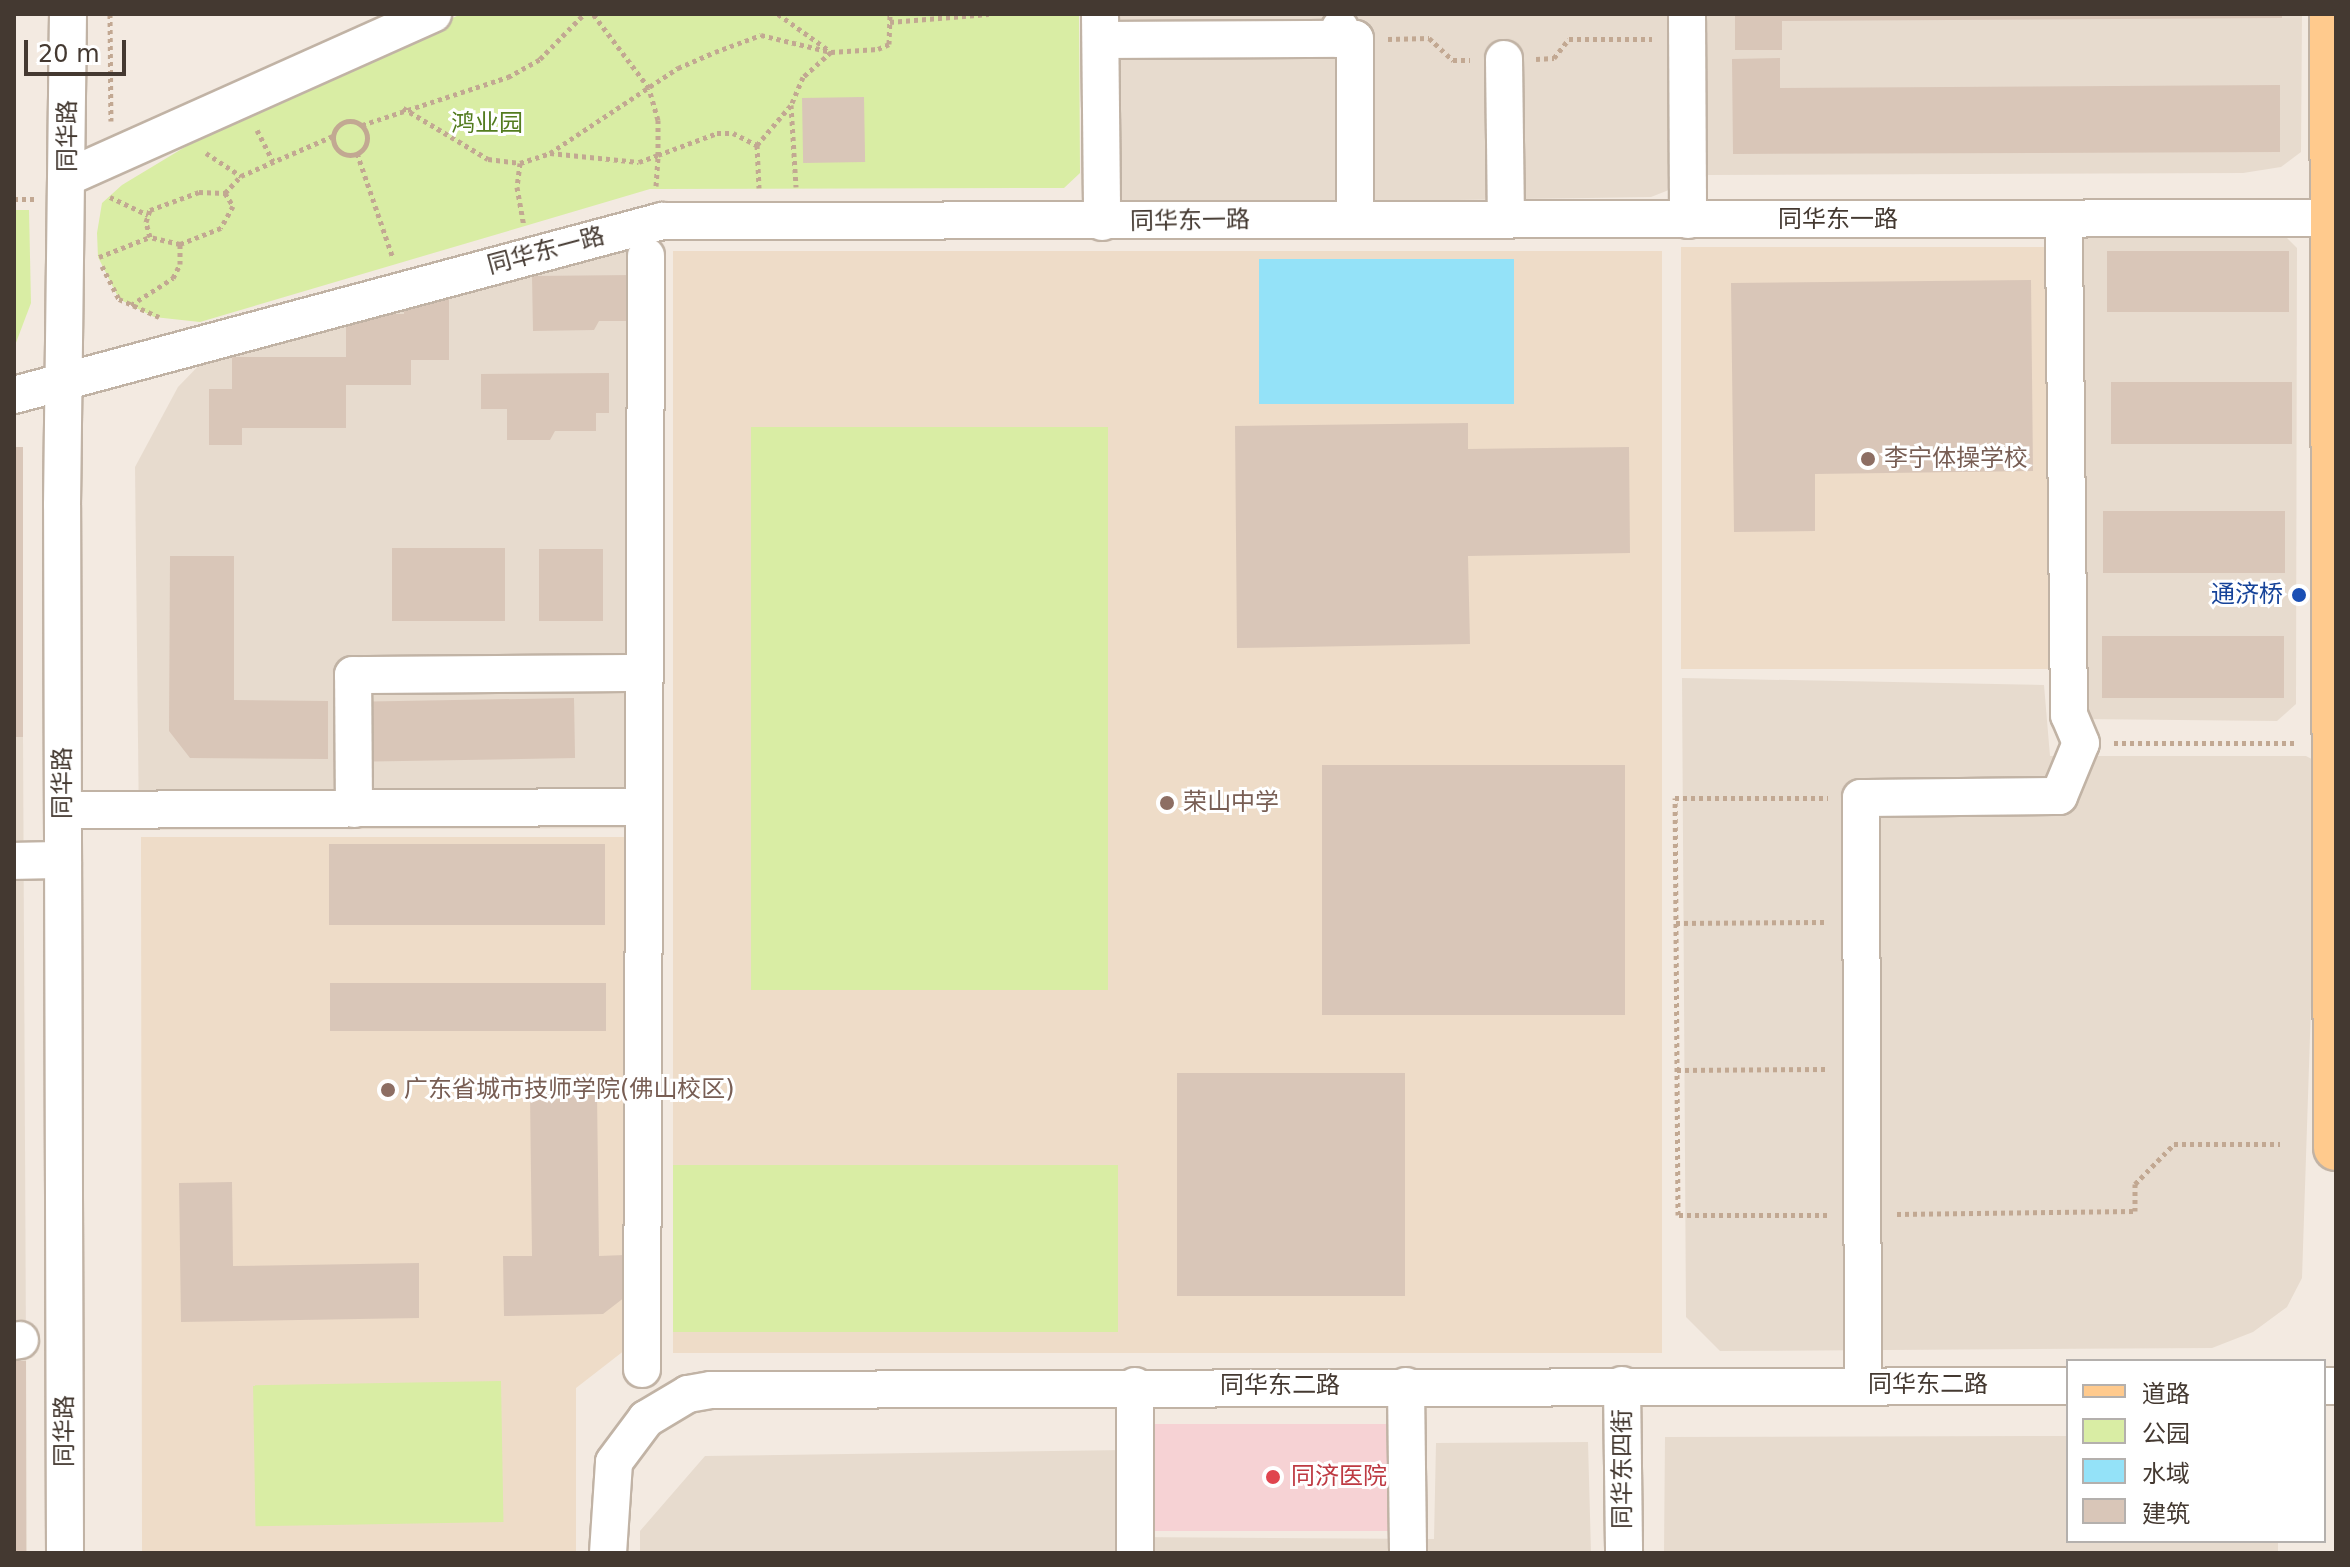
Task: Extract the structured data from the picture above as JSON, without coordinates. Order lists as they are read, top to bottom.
{
  "streets": {
    "street": [
      "同华路",
      "同华东一路",
      "同华东二路",
      "同华东四街"
    ]
  },
  "crossings": [
    ["同华路", "同华东一路"],
    ["同华东二路", "同华东四街"]
  ],
  "parks": ["鸿业园"],
  "places": [
    "李宁体操学校",
    "通济桥",
    "荣山中学",
    "广东省城市技师学院(佛山校区)",
    "同济医院"
  ],
  "legend": [
    "道路",
    "公园",
    "水域",
    "建筑"
  ],
  "scale_bar": "20 m"
}
